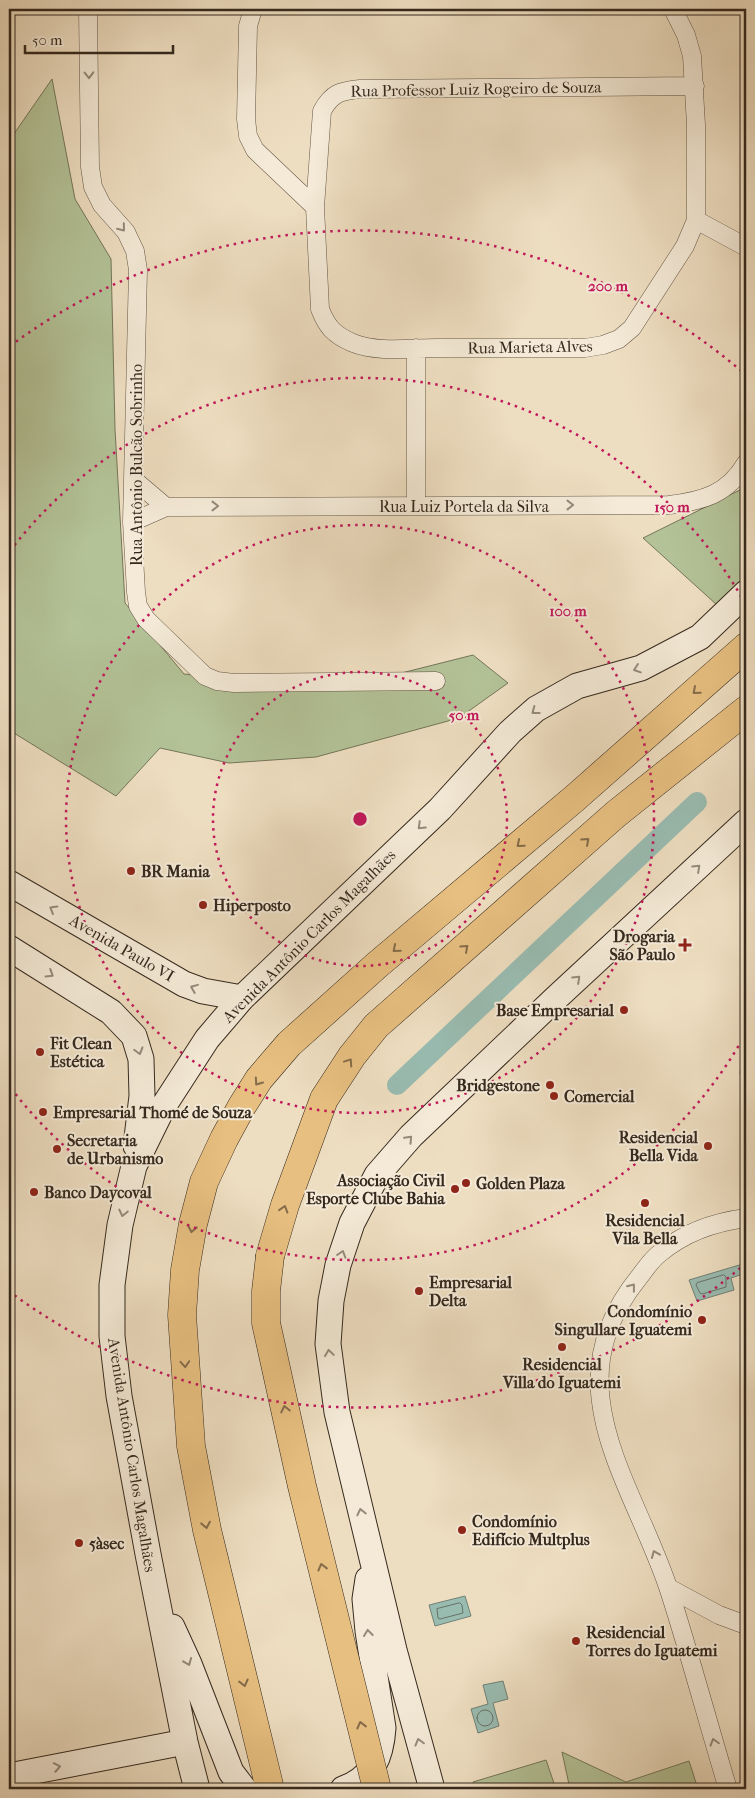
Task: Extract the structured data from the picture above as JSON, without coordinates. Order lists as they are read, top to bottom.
{
  "streets": {
    "main road": ["Avenida Antônio Carlos Magalhães", "Avenida Paulo VI"],
    "street": [
      "Rua Professor Luiz Rogeiro de Souza",
      "Rua Marieta Alves",
      "Rua Antônio Bulcão Sobrinho",
      "Rua Luiz Portela da Silva"
    ]
  },
  "crossings": [
    ["Rua Professor Luiz Rogeiro de Souza", "Rua Marieta Alves"],
    ["Rua Antônio Bulcão Sobrinho", "Rua Luiz Portela da Silva"],
    ["Avenida Antônio Carlos Magalhães", "Avenida Paulo VI"]
  ],
  "one_way": ["Rua Antônio Bulcão Sobrinho", "Rua Luiz Portela da Silva", "Avenida Paulo VI"],
  "places": {
    "other": [
      "BR Mania",
      "Hiperposto",
      "Base Empresarial",
      "Fit Clean Estética",
      "Bridgestone",
      "Comercial",
      "Empresarial Thomé de Souza",
      "Residencial Bella Vida",
      "Secretaria de Urbanismo",
      "Golden Plaza",
      "Associação Civil Esporte Clube Bahia",
      "Banco Daycoval",
      "Residencial Vila Bella",
      "Empresarial Delta",
      "Condomínio Singullare Iguatemi",
      "Residencial Villa do Iguatemi",
      "Condomínio Edifício Multplus",
      "5àsec",
      "Residencial Torres do Iguatemi"
    ],
    "health": ["Drogaria São Paulo"]
  },
  "scale_bar": "50 m",
  "rings": [
    "200 m",
    "150 m",
    "100 m",
    "50 m"
  ]
}
